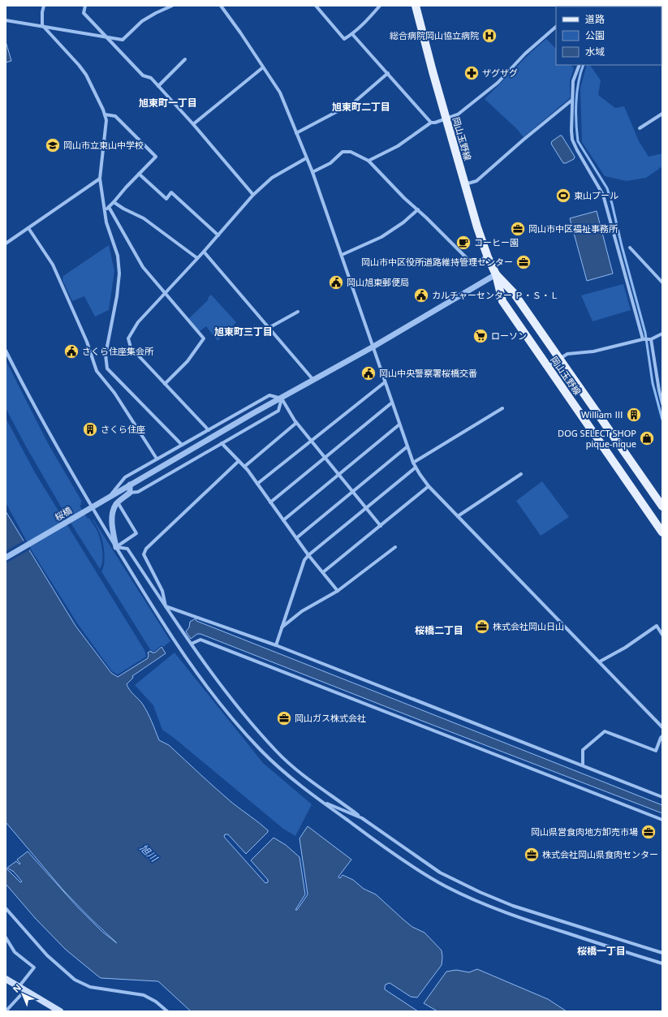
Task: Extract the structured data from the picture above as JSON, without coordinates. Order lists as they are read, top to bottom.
{
  "streets": {
    "main road": ["岡山玉野線"],
    "street": ["桜橋"]
  },
  "crossings": [
    ["岡山玉野線", "桜橋"]
  ],
  "districts": [
    "旭東町一丁目",
    "旭東町二丁目",
    "旭東町三丁目",
    "桜橋二丁目",
    "桜橋一丁目"
  ],
  "water": ["旭川"],
  "places": {
    "hospital": ["総合病院岡山協立病院"],
    "pharmacy": ["ザグザグ"],
    "school or university": ["岡山市立東山中学校"],
    "sports": ["東山プール"],
    "office": [
      "岡山市中区福祉事務所",
      "岡山市中区役所道路維持管理センター",
      "株式会社岡山日山",
      "岡山ガス株式会社",
      "岡山県営食肉地方卸売市場",
      "株式会社岡山県食肉センター"
    ],
    "cafe": ["コーヒー園"],
    "public building": [
      "岡山旭東郵便局",
      "カルチャーセンター Ｐ・Ｓ・Ｌ",
      "さくら住座集会所",
      "岡山中央警察署桜橋交番"
    ],
    "supermarket": ["ローソン"],
    "building": ["William Ⅲ", "さくら住座"],
    "shop": ["DOG SELECT SHOP pique-nique"]
  },
  "legend": ["道路", "公園", "水域"],
  "north": "top left"
}
